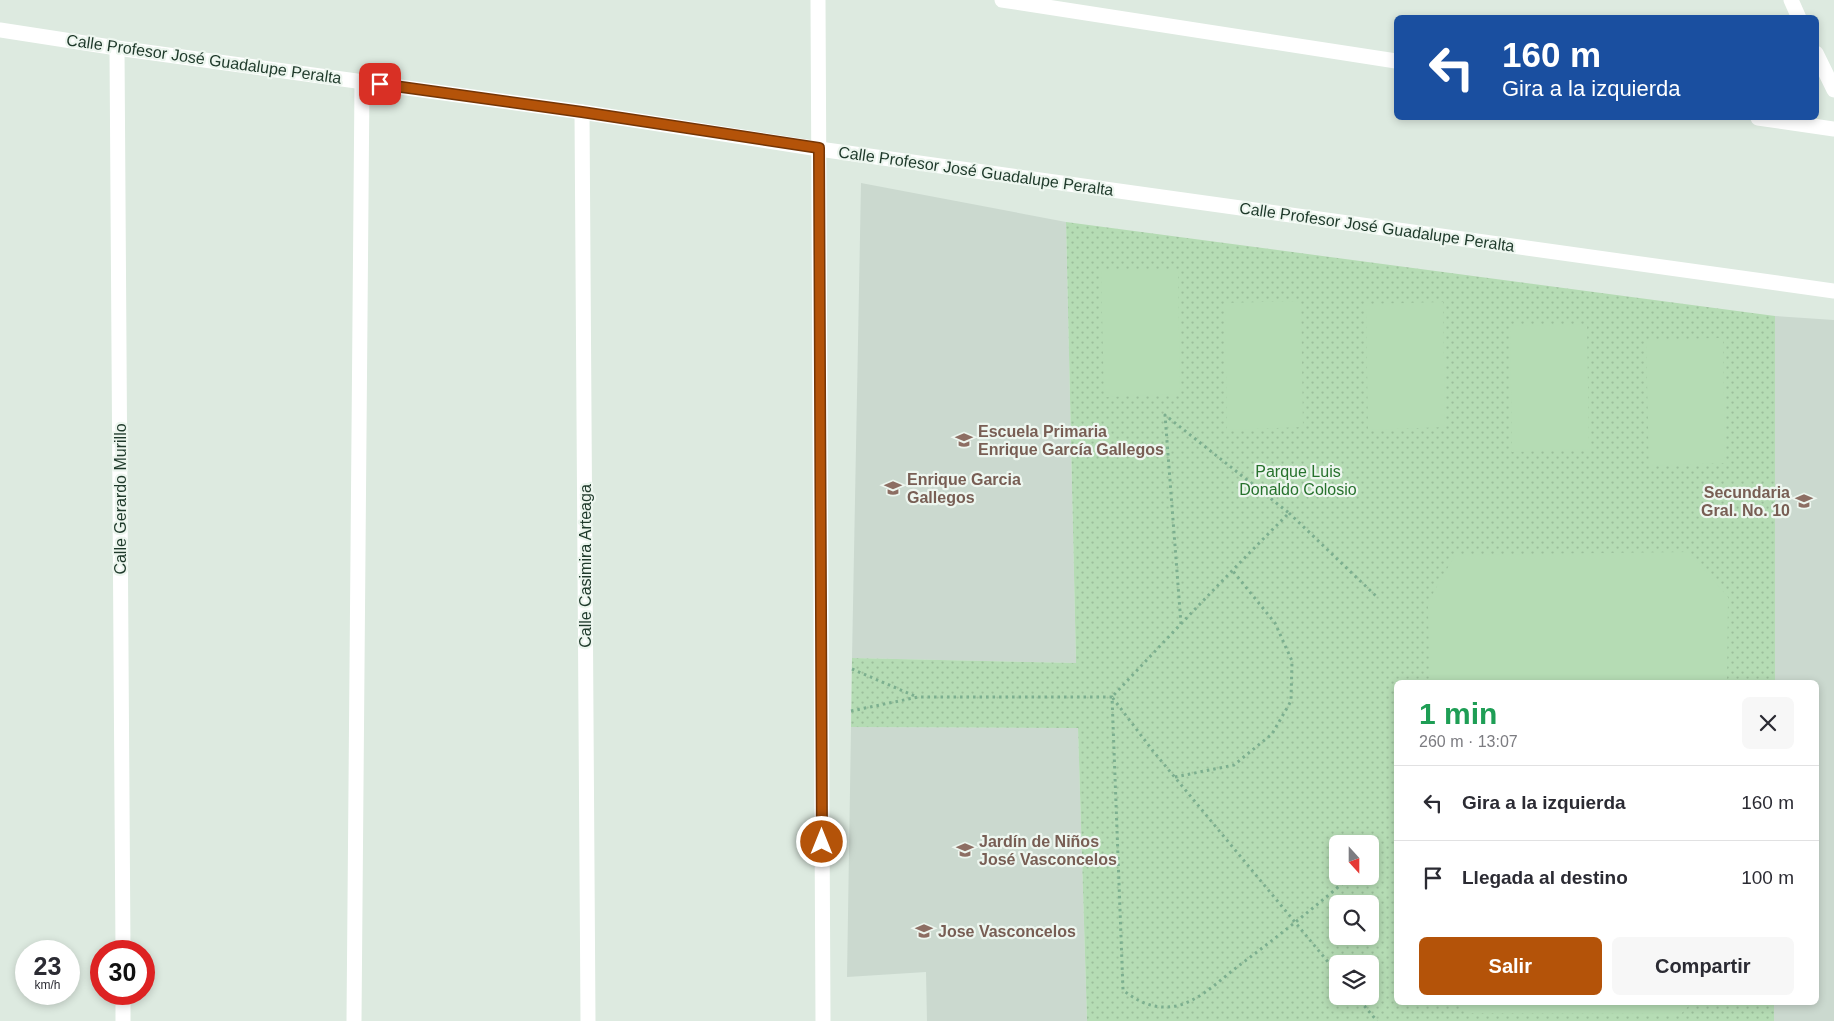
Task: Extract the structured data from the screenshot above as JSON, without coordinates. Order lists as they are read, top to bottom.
{
  "streets": {
    "street": ["Calle Profesor José Guadalupe Peralta", "Calle Gerardo Murillo", "Calle Casimira Arteaga"]
  },
  "crossings": [
    ["Calle Profesor José Guadalupe Peralta", "Calle Gerardo Murillo"],
    ["Calle Profesor José Guadalupe Peralta", "Calle Casimira Arteaga"]
  ],
  "parks": ["Parque Luis Donaldo Colosio"],
  "places": {
    "school or university": [
      "Escuela Primaria Enrique García Gallegos",
      "Enrique Garcia Gallegos",
      "Secundaria Gral. No. 10",
      "Jardín de Niños José Vasconcelos",
      "Jose Vasconcelos"
    ]
  },
  "north": "bottom",
  "page": {
    "turn": ["160 m", "Gira a la izquierda"],
    "heading": ["1 min", "260 m · 13:07"],
    "list": [
      {
        "name": "Gira a la izquierda",
        "value": "160 m"
      },
      {
        "name": "Llegada al destino",
        "value": "100 m"
      }
    ],
    "buttons": ["Salir", "Compartir"],
    "speed": "23 km/h",
    "limit": "30"
  }
}
